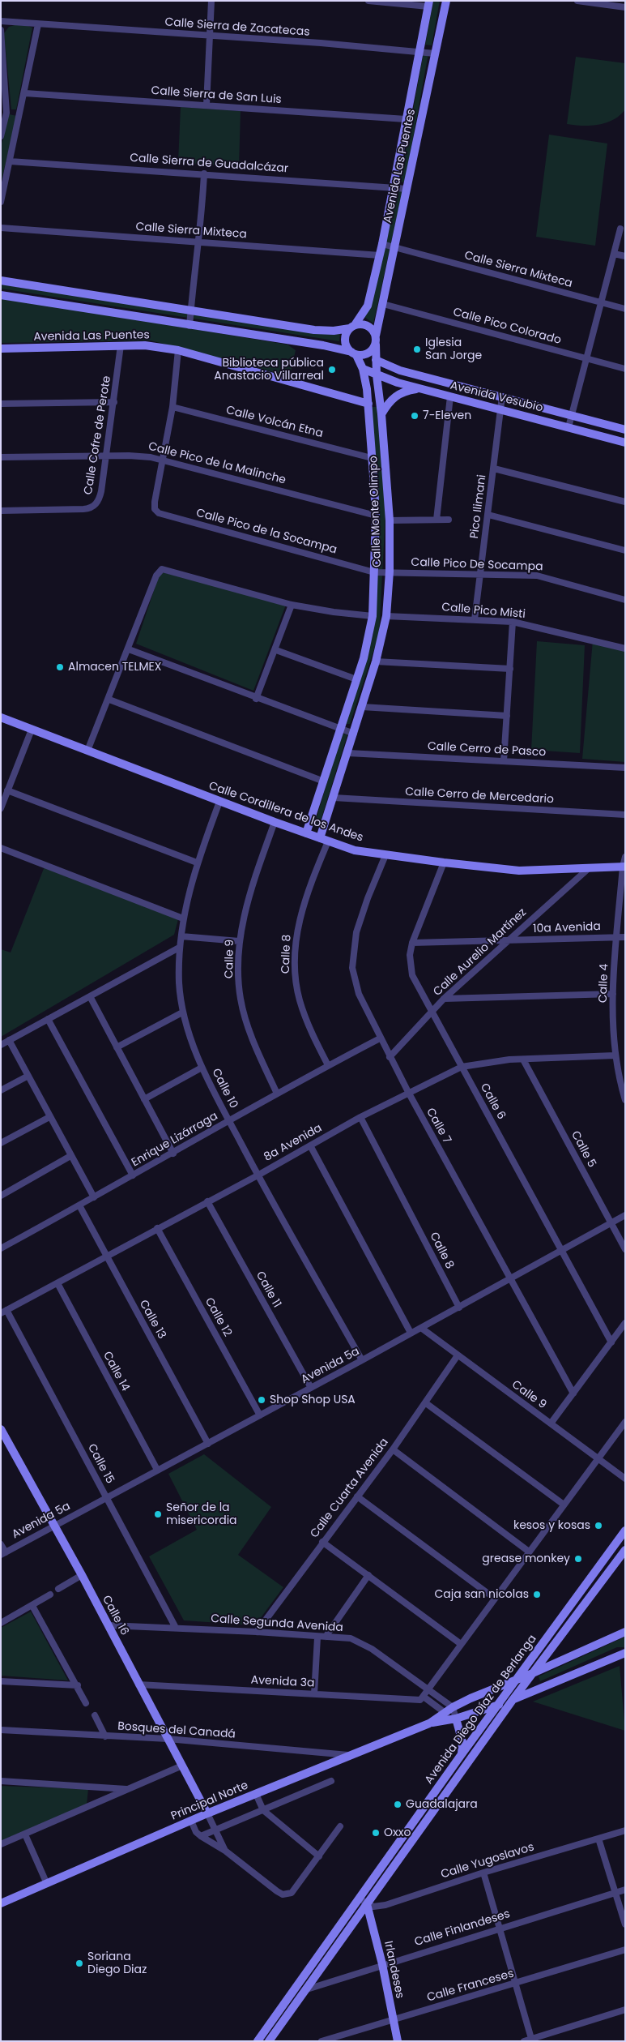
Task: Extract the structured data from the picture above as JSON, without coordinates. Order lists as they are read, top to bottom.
{
  "streets": {
    "street": [
      "Calle Sierra de Zacatecas",
      "Calle Sierra de San Luis",
      "Calle Sierra de Guadalcázar",
      "Avenida Las Puentes",
      "Calle Sierra Mixteca",
      "Calle Pico Colorado",
      "Avenida Vesubio",
      "Calle Volcán Etna",
      "Calle Cofre de Perote",
      "Calle Pico de la Malinche",
      "Pico Ilimani",
      "Calle Monte Olimpo",
      "Calle Pico de la Socampa",
      "Calle Pico De Socampa",
      "Calle Pico Misti",
      "Calle Cerro de Pasco",
      "Calle Cerro de Mercedario",
      "Calle Cordillera de los Andes",
      "10a Avenida",
      "Calle Aurelio Martínez",
      "Calle 8",
      "Calle 9",
      "Calle 4",
      "Calle 10",
      "Calle 6",
      "Calle 7",
      "Enrique Lizárraga",
      "8a Avenida",
      "Calle 5",
      "Calle 11",
      "Calle 12",
      "Calle 13",
      "Avenida 5a",
      "Calle 14",
      "Calle 15",
      "Calle Cuarta Avenida",
      "Calle 16",
      "Calle Segunda Avenida",
      "Avenida 3a",
      "Avenida Diego Díaz de Berlanga",
      "Bosques del Canadá",
      "Principal Norte",
      "Calle Yugoslavos",
      "Calle Finlandeses",
      "Irlandeses",
      "Calle Franceses"
    ]
  },
  "crossings": [
    ["Calle Sierra de Zacatecas", "Avenida Las Puentes"],
    ["Calle Sierra de San Luis", "Avenida Las Puentes"],
    ["Calle Sierra de Guadalcázar", "Avenida Las Puentes"],
    ["Avenida Las Puentes", "Calle Sierra Mixteca"],
    ["Avenida Las Puentes", "Calle Pico Colorado"],
    ["Avenida Las Puentes", "Calle Cofre de Perote"],
    ["Avenida Las Puentes", "Calle Monte Olimpo"],
    ["Avenida Vesubio", "Pico Ilimani"],
    ["Avenida Vesubio", "Calle Monte Olimpo"],
    ["Calle Volcán Etna", "Calle Monte Olimpo"],
    ["Calle Cofre de Perote", "Calle Pico de la Malinche"],
    ["Calle Pico de la Malinche", "Calle Monte Olimpo"],
    ["Calle Pico de la Malinche", "Calle Pico de la Socampa"],
    ["Pico Ilimani", "Calle Pico De Socampa"],
    ["Pico Ilimani", "Calle Pico Misti"],
    ["Calle Monte Olimpo", "Calle Pico de la Socampa"],
    ["Calle Monte Olimpo", "Calle Pico De Socampa"],
    ["Calle Monte Olimpo", "Calle Pico Misti"],
    ["Calle Monte Olimpo", "Calle Cerro de Pasco"],
    ["Calle Monte Olimpo", "Calle Cerro de Mercedario"],
    ["Calle Monte Olimpo", "Calle Cordillera de los Andes"],
    ["Calle Pico de la Socampa", "Calle Pico De Socampa"],
    ["Calle Cordillera de los Andes", "Calle Aurelio Martínez"],
    ["Calle Cordillera de los Andes", "Calle 8"],
    ["Calle Cordillera de los Andes", "Calle 9"],
    ["Calle Cordillera de los Andes", "Calle 4"],
    ["Calle Cordillera de los Andes", "Calle 10"],
    ["Calle Cordillera de los Andes", "Calle 6"],
    ["Calle Cordillera de los Andes", "Calle 7"],
    ["10a Avenida", "Calle Aurelio Martínez"],
    ["10a Avenida", "Calle 4"],
    ["10a Avenida", "Calle 6"],
    ["Calle Aurelio Martínez", "Calle 6"],
    ["Calle Aurelio Martínez", "Calle 7"],
    ["Calle 8", "Enrique Lizárraga"],
    ["Calle 8", "8a Avenida"],
    ["Calle 8", "Avenida 5a"],
    ["Calle 9", "Enrique Lizárraga"],
    ["Calle 9", "Avenida 5a"],
    ["Calle 9", "Calle Cuarta Avenida"],
    ["Calle 4", "8a Avenida"],
    ["Calle 10", "Enrique Lizárraga"],
    ["Calle 10", "8a Avenida"],
    ["Calle 10", "Avenida 5a"],
    ["Calle 6", "8a Avenida"],
    ["Calle 6", "Avenida 5a"],
    ["Calle 7", "Enrique Lizárraga"],
    ["Calle 7", "8a Avenida"],
    ["Calle 7", "Avenida 5a"],
    ["Enrique Lizárraga", "Calle 13"],
    ["8a Avenida", "Calle 5"],
    ["8a Avenida", "Calle 11"],
    ["8a Avenida", "Calle 12"],
    ["8a Avenida", "Calle 13"],
    ["8a Avenida", "Calle 14"],
    ["8a Avenida", "Calle 15"],
    ["Calle 5", "Avenida 5a"],
    ["Calle 11", "Avenida 5a"],
    ["Calle 12", "Avenida 5a"],
    ["Calle 13", "Avenida 5a"],
    ["Avenida 5a", "Calle 14"],
    ["Avenida 5a", "Calle 15"],
    ["Avenida 5a", "Calle 16"],
    ["Calle 15", "Calle Segunda Avenida"],
    ["Calle Cuarta Avenida", "Calle Segunda Avenida"],
    ["Calle 16", "Calle Segunda Avenida"],
    ["Calle 16", "Avenida 3a"],
    ["Calle 16", "Bosques del Canadá"],
    ["Calle 16", "Principal Norte"],
    ["Calle Segunda Avenida", "Principal Norte"],
    ["Avenida Diego Díaz de Berlanga", "Principal Norte"],
    ["Avenida Diego Díaz de Berlanga", "Calle Yugoslavos"],
    ["Avenida Diego Díaz de Berlanga", "Calle Finlandeses"],
    ["Avenida Diego Díaz de Berlanga", "Irlandeses"],
    ["Bosques del Canadá", "Principal Norte"],
    ["Calle Yugoslavos", "Irlandeses"],
    ["Calle Finlandeses", "Irlandeses"],
    ["Irlandeses", "Calle Franceses"]
  ],
  "places": [
    "Iglesia San Jorge",
    "Biblioteca pública Anastacio Villarreal",
    "7-Eleven",
    "Almacen TELMEX",
    "Shop Shop USA",
    "Señor de la misericordia",
    "kesos y kosas",
    "grease monkey",
    "Caja san nicolas",
    "Guadalajara",
    "Oxxo",
    "Soriana Diego Diaz"
  ]
}
